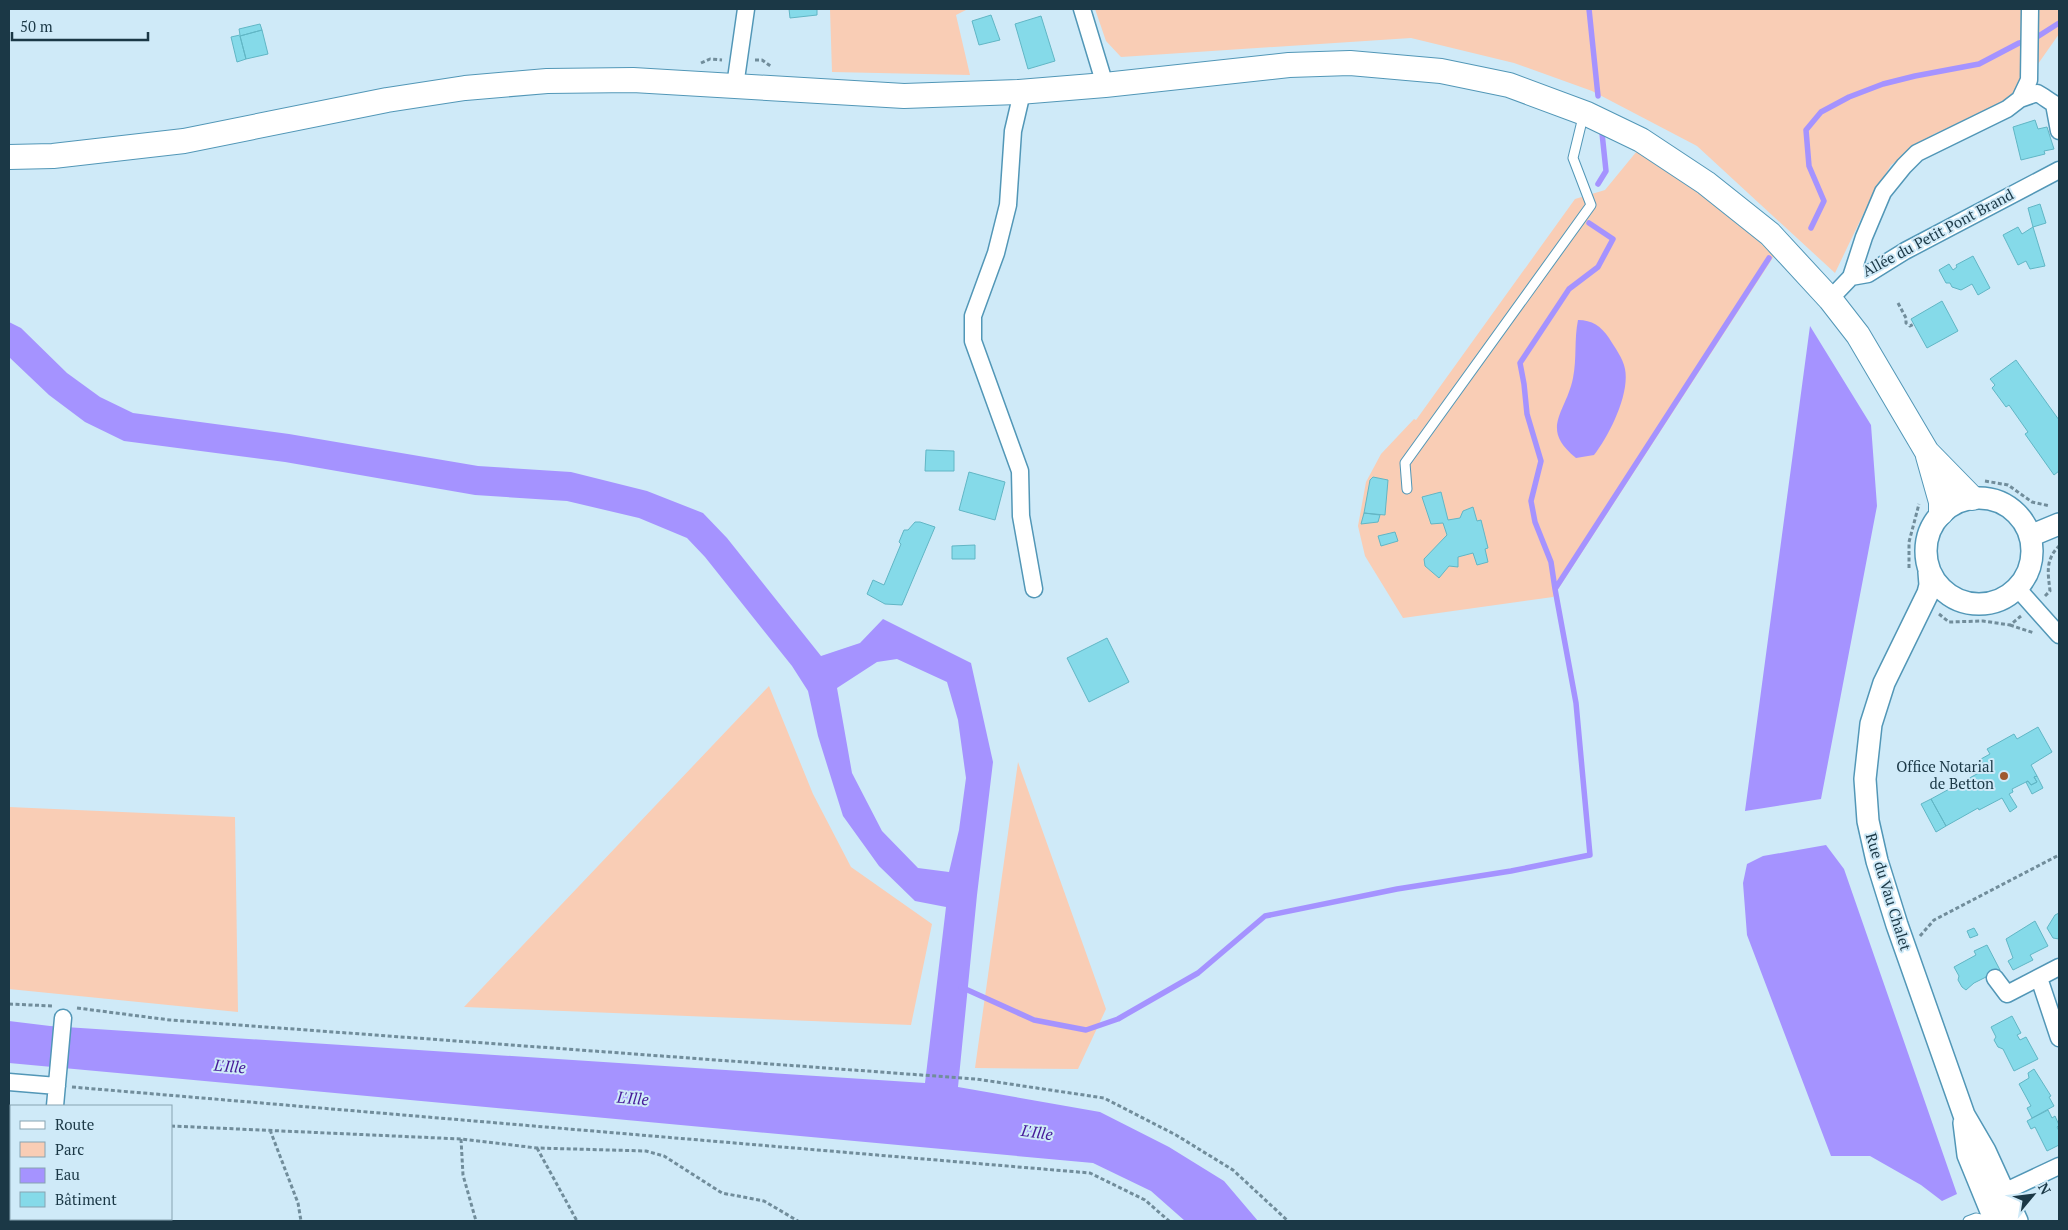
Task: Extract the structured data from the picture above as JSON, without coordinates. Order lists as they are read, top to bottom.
{
  "streets": {
    "street": ["Allée du Petit Pont Brand", "Rue du Vau Chalet"]
  },
  "water": ["L'Ille"],
  "places": ["Office Notarial de Betton"],
  "legend": [
    "Route",
    "Parc",
    "Eau",
    "Bâtiment"
  ],
  "scale_bar": "50 m",
  "north": "top right"
}
